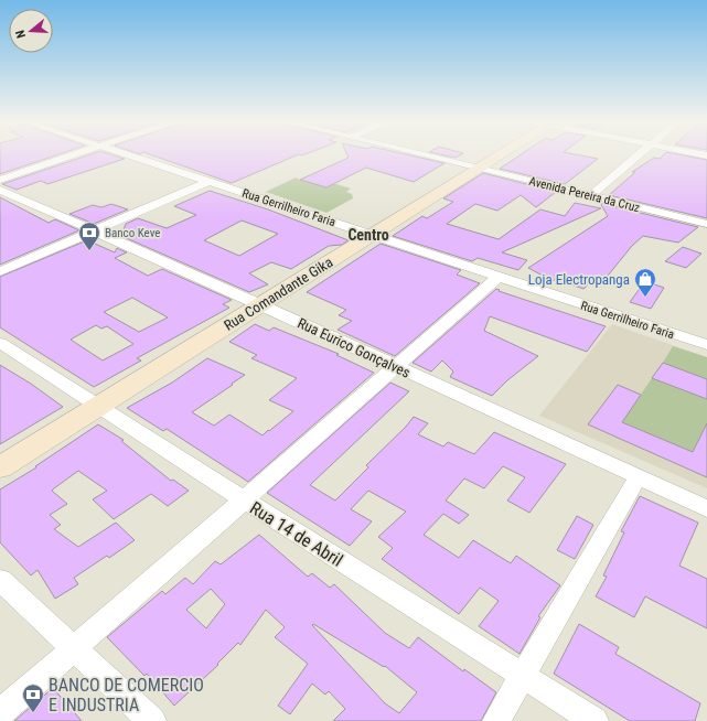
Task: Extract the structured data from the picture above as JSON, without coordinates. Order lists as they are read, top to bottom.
{
  "streets": {
    "street": [
      "Avenida Pereira da Cruz",
      "Rua Gerrilheiro Faria",
      "Rua Comandante Gika",
      "Rua Eurico Gonçalves",
      "Rua 14 de Abril"
    ]
  },
  "crossings": [
    ["Avenida Pereira da Cruz", "Rua Comandante Gika"],
    ["Rua Gerrilheiro Faria", "Rua Comandante Gika"],
    ["Rua Comandante Gika", "Rua Eurico Gonçalves"],
    ["Rua Comandante Gika", "Rua 14 de Abril"]
  ],
  "districts": ["Centro"],
  "places": {
    "bank": ["Banco Keve", "BANCO DE COMERCIO E INDUSTRIA"],
    "shop": ["Loja Electropanga"]
  },
  "north": "left"
}
